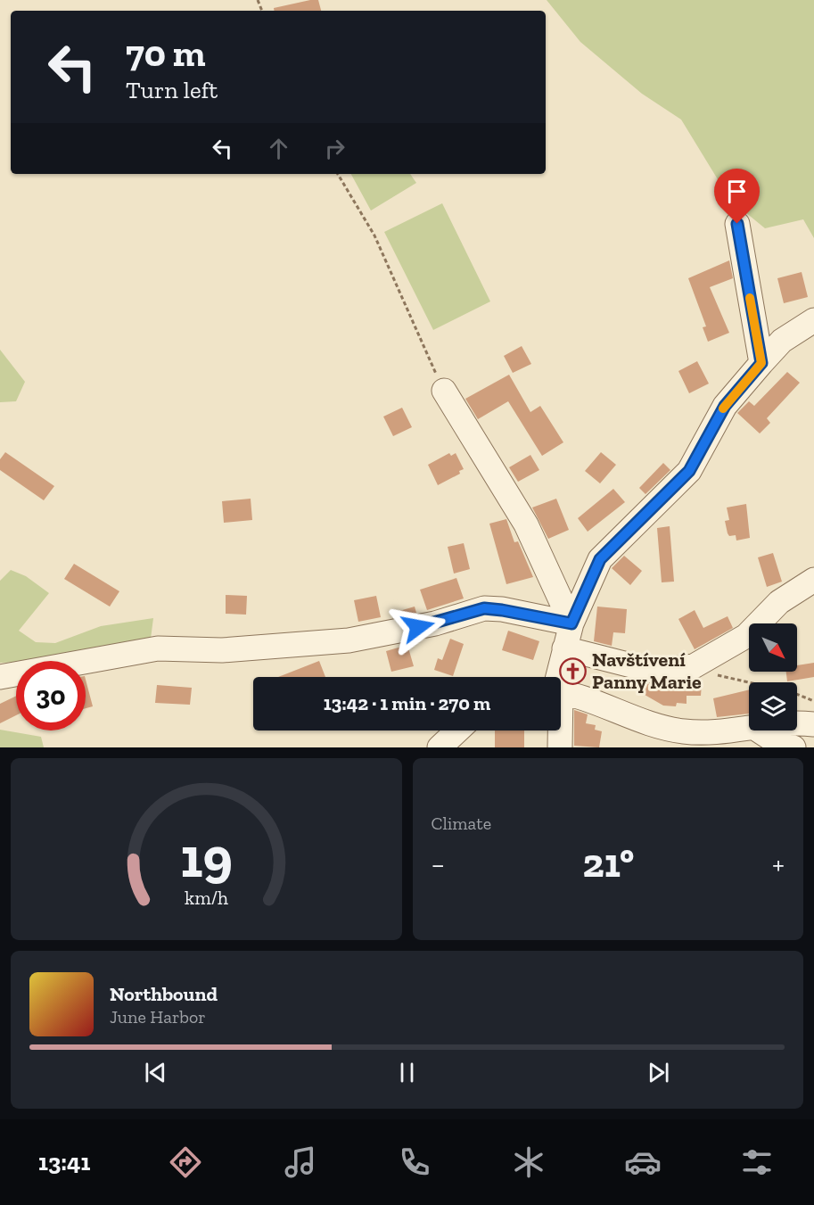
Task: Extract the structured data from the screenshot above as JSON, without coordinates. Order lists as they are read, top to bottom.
{
  "places": {
    "church": ["Navštívení Panny Marie"]
  },
  "north": "bottom right",
  "page": {
    "turn": ["70 m", "Turn left"],
    "limit": "30",
    "trip": "13:42 · 1 min · 270 m",
    "tile": "Climate",
    "heat": ["−", "21°", "+"],
    "song": ["Northbound", "June Harbor"],
    "tabs": "13:41",
    "gauge": ["19", "km/h"]
  }
}
